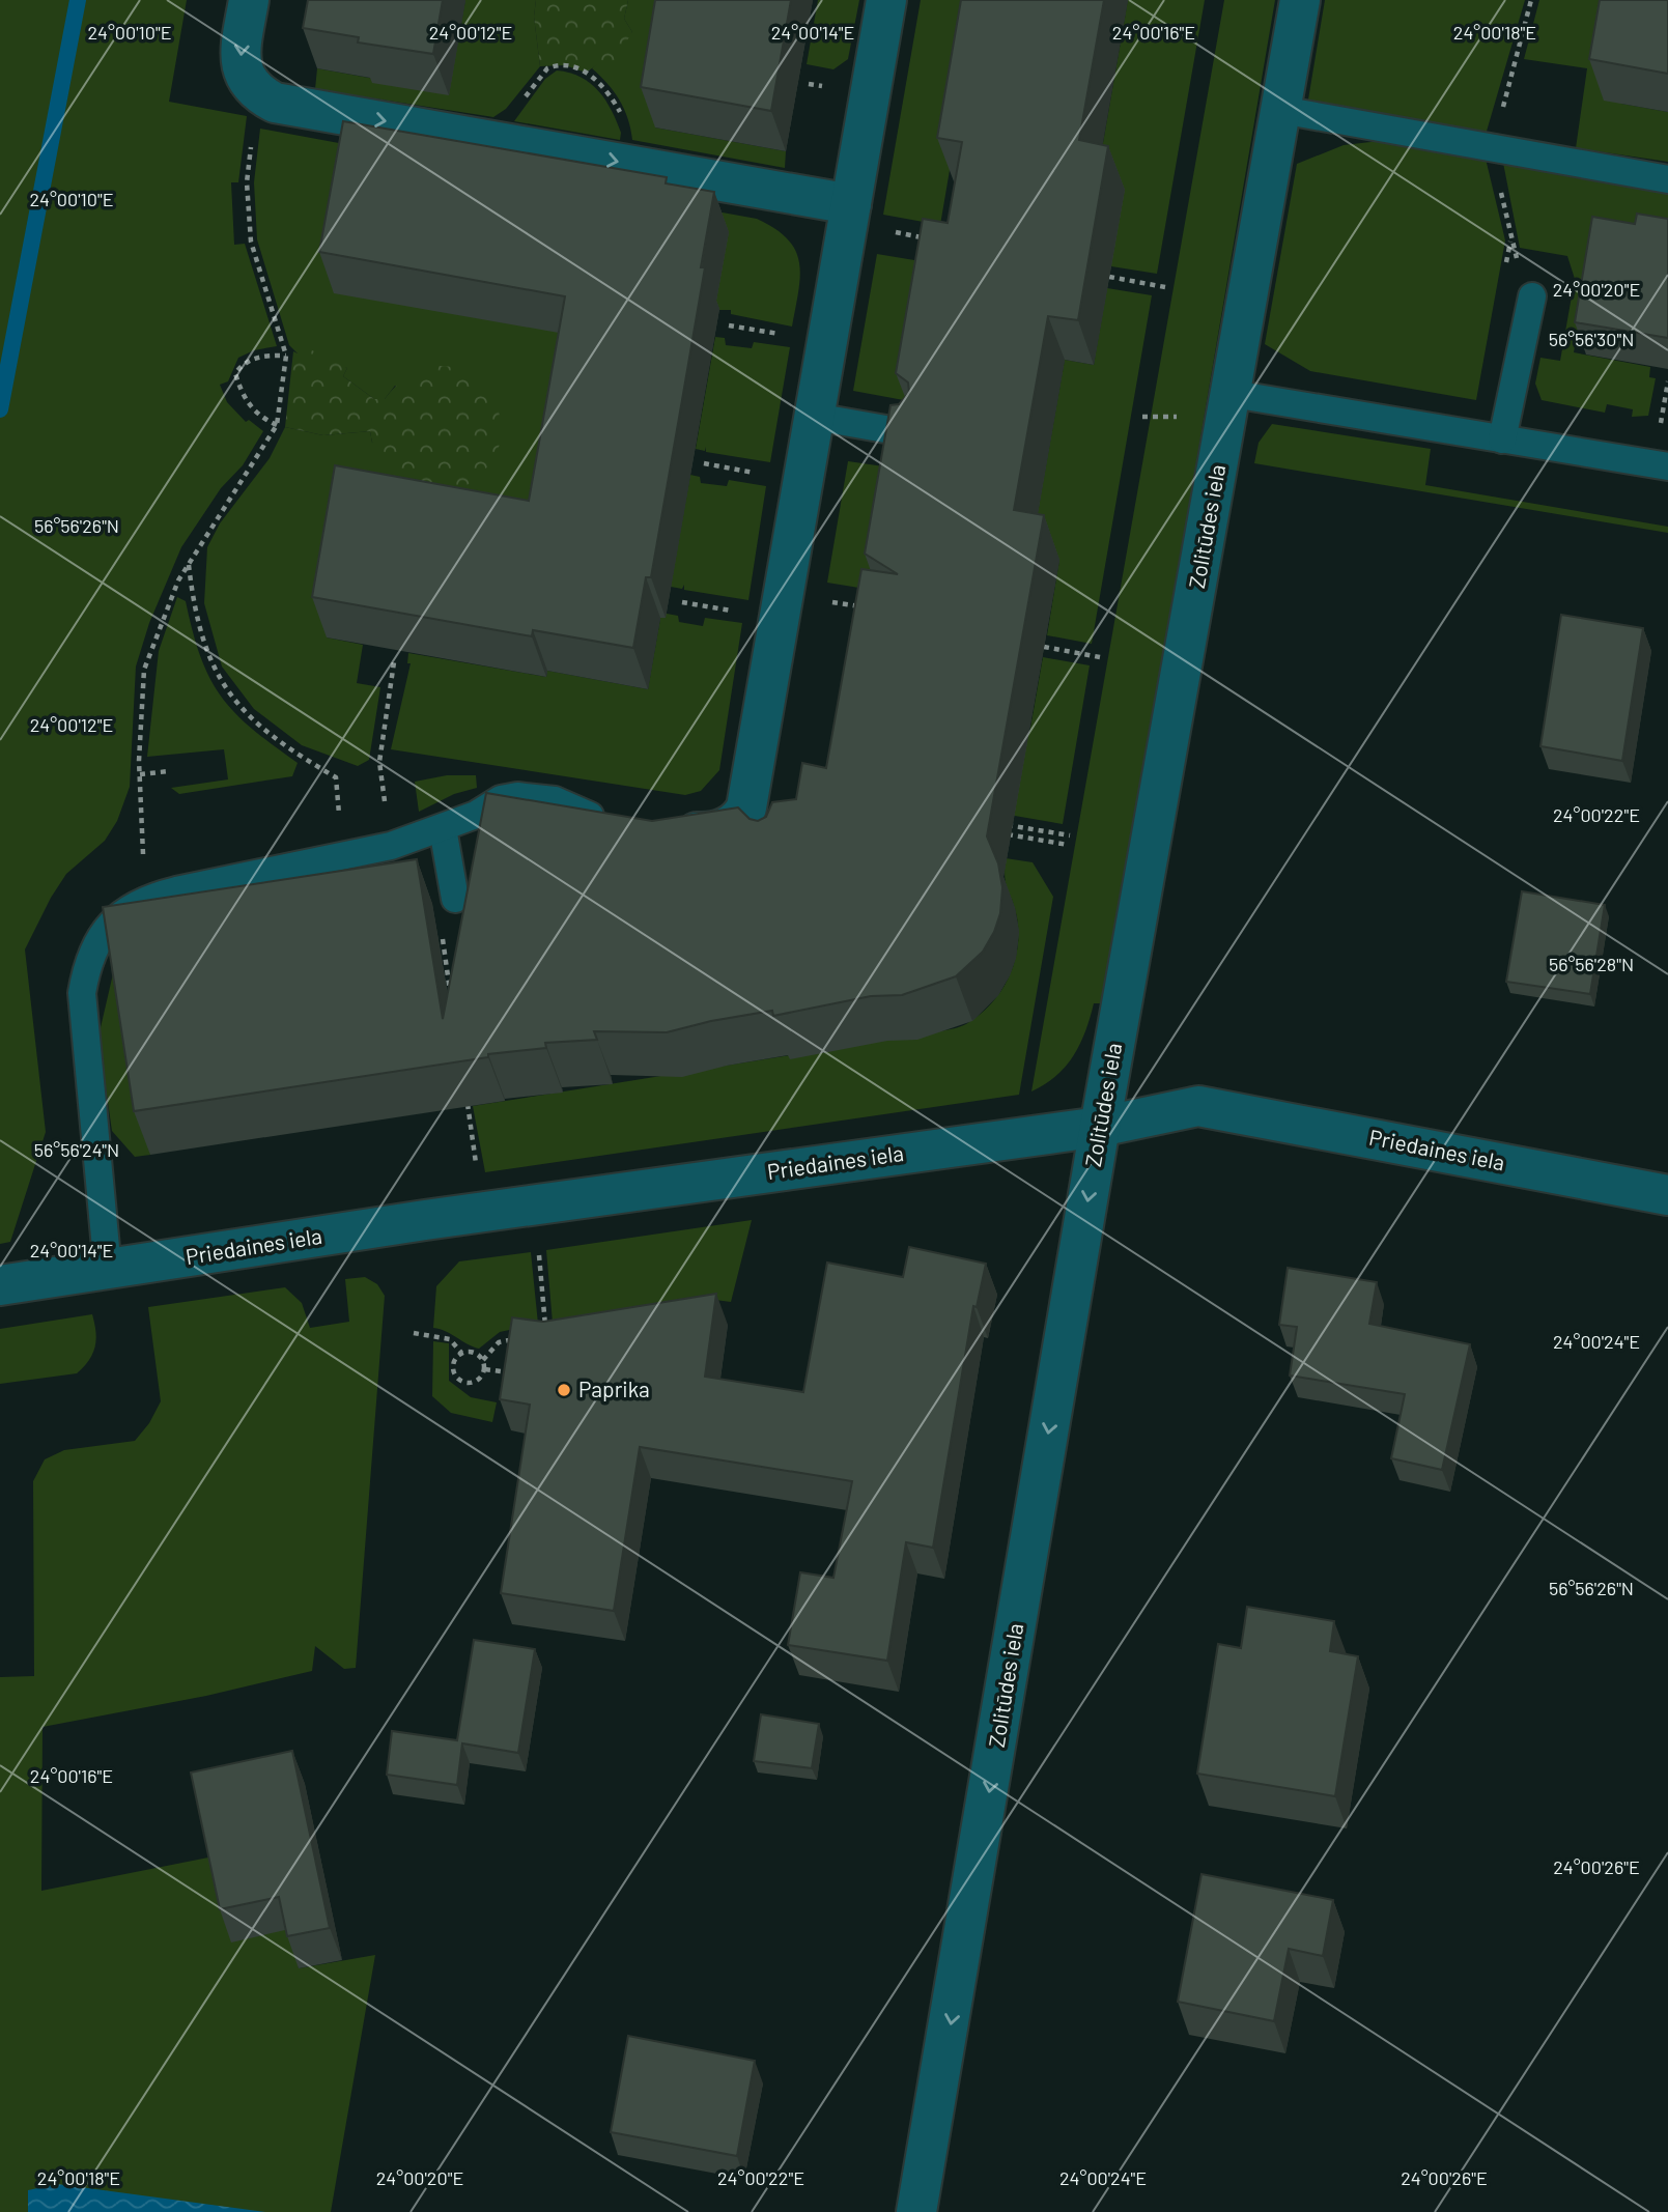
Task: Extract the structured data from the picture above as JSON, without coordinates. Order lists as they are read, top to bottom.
{
  "streets": {
    "street": ["Zolitūdes iela", "Priedaines iela"]
  },
  "crossings": [
    ["Zolitūdes iela", "Priedaines iela"]
  ],
  "one_way": ["Zolitūdes iela"],
  "places": ["Paprika"],
  "coordinates": [
    "24°00'10\"E",
    "24°00'12\"E",
    "24°00'14\"E",
    "24°00'16\"E",
    "24°00'18\"E",
    "24°00'20\"E",
    "56°56'30\"N",
    "56°56'26\"N",
    "24°00'22\"E",
    "56°56'28\"N",
    "56°56'24\"N",
    "24°00'24\"E",
    "24°00'26\"E"
  ]
}
